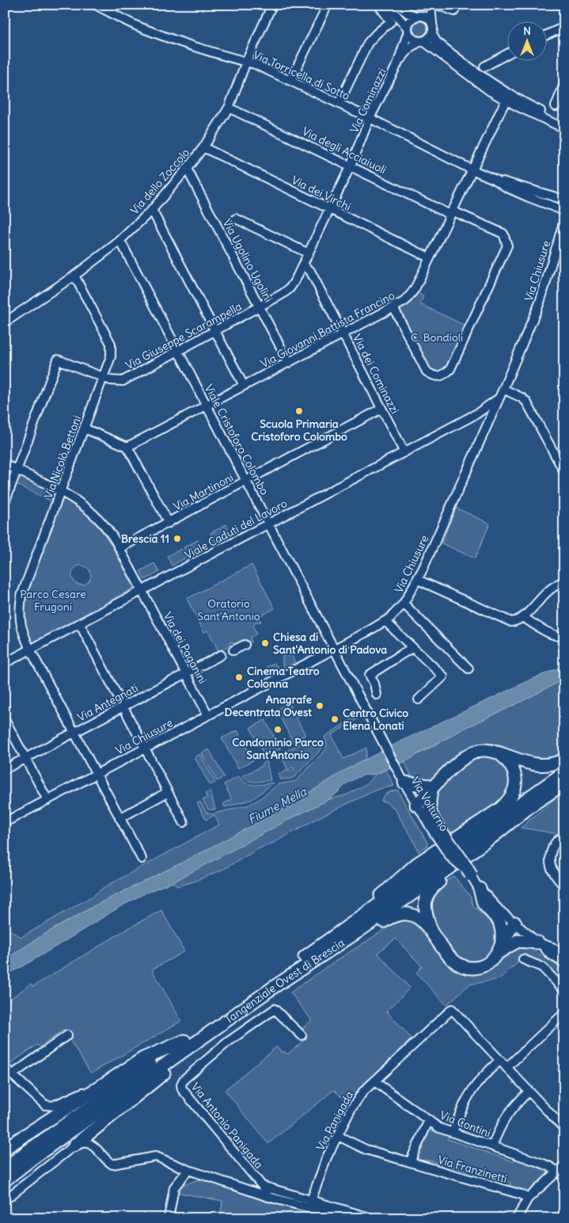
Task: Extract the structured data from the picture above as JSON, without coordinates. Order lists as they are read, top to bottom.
{
  "streets": {
    "highway": ["Tangenziale Ovest di Brescia"],
    "street": [
      "Via Torricella di Sotto",
      "Via Cominazzi",
      "Via degli Acciaiuoli",
      "Via dello Zoccolo",
      "Via dei Virchi",
      "Via Ugolino Ugolini",
      "Via Chiusure",
      "Via Giovanni Battista Francino",
      "Via Giuseppe Scarampella",
      "Via dei Cominazzi",
      "Viale Cristoforo Colombo",
      "Via Nicolò Bettoni",
      "Via Martinoni",
      "Viale Caduti del Lavoro",
      "Via dei Paganini",
      "Via Antegnati",
      "Via Volturno",
      "Via Panigada",
      "Via Contini",
      "Via Antonio Panigada",
      "Via Franzinetti"
    ]
  },
  "crossings": [
    ["Via Torricella di Sotto", "Via Cominazzi"],
    ["Via Torricella di Sotto", "Via dello Zoccolo"],
    ["Via Torricella di Sotto", "Via Giovanni Battista Francino"],
    ["Via Cominazzi", "Via degli Acciaiuoli"],
    ["Via Cominazzi", "Via dei Virchi"],
    ["Via Cominazzi", "Via Giuseppe Scarampella"],
    ["Via Cominazzi", "Via dei Cominazzi"],
    ["Via degli Acciaiuoli", "Via dello Zoccolo"],
    ["Via degli Acciaiuoli", "Via Giovanni Battista Francino"],
    ["Via dello Zoccolo", "Via dei Virchi"],
    ["Via dello Zoccolo", "Via Ugolino Ugolini"],
    ["Via dello Zoccolo", "Viale Cristoforo Colombo"],
    ["Via dello Zoccolo", "Via Nicolò Bettoni"],
    ["Via dei Virchi", "Via Giovanni Battista Francino"],
    ["Via Ugolino Ugolini", "Via Giovanni Battista Francino"],
    ["Via Ugolino Ugolini", "Via Giuseppe Scarampella"],
    ["Via Chiusure", "Viale Cristoforo Colombo"],
    ["Via Chiusure", "Via Nicolò Bettoni"],
    ["Via Chiusure", "Viale Caduti del Lavoro"],
    ["Via Chiusure", "Via dei Paganini"],
    ["Via Chiusure", "Via Volturno"],
    ["Via Giovanni Battista Francino", "Via dei Cominazzi"],
    ["Via Giovanni Battista Francino", "Viale Cristoforo Colombo"],
    ["Via Giuseppe Scarampella", "Via dei Cominazzi"],
    ["Via Giuseppe Scarampella", "Viale Cristoforo Colombo"],
    ["Via Giuseppe Scarampella", "Via Nicolò Bettoni"],
    ["Via Giuseppe Scarampella", "Via dei Paganini"],
    ["Via dei Cominazzi", "Via Martinoni"],
    ["Via dei Cominazzi", "Viale Caduti del Lavoro"],
    ["Viale Cristoforo Colombo", "Via Martinoni"],
    ["Viale Cristoforo Colombo", "Viale Caduti del Lavoro"],
    ["Viale Cristoforo Colombo", "Via Volturno"],
    ["Via Nicolò Bettoni", "Viale Caduti del Lavoro"],
    ["Via Nicolò Bettoni", "Via dei Paganini"],
    ["Via Nicolò Bettoni", "Via Antegnati"],
    ["Via Martinoni", "Via dei Paganini"],
    ["Viale Caduti del Lavoro", "Via dei Paganini"],
    ["Via dei Paganini", "Via Antegnati"],
    ["Via Panigada", "Via Contini"],
    ["Via Panigada", "Via Franzinetti"]
  ],
  "water": ["Fiume Mella"],
  "parks": ["C. Bondioli", "Parco Cesare Frugoni", "Oratorio Sant'Antonio"],
  "places": [
    "Scuola Primaria Cristoforo Colombo",
    "Brescia 11",
    "Chiesa di Sant'Antonio di Padova",
    "Cinema Teatro Colonna",
    "Anagrafe Decentrata Ovest",
    "Centro Civico Elena Lonati",
    "Condominio Parco Sant'Antonio"
  ],
  "north": "top"
}
